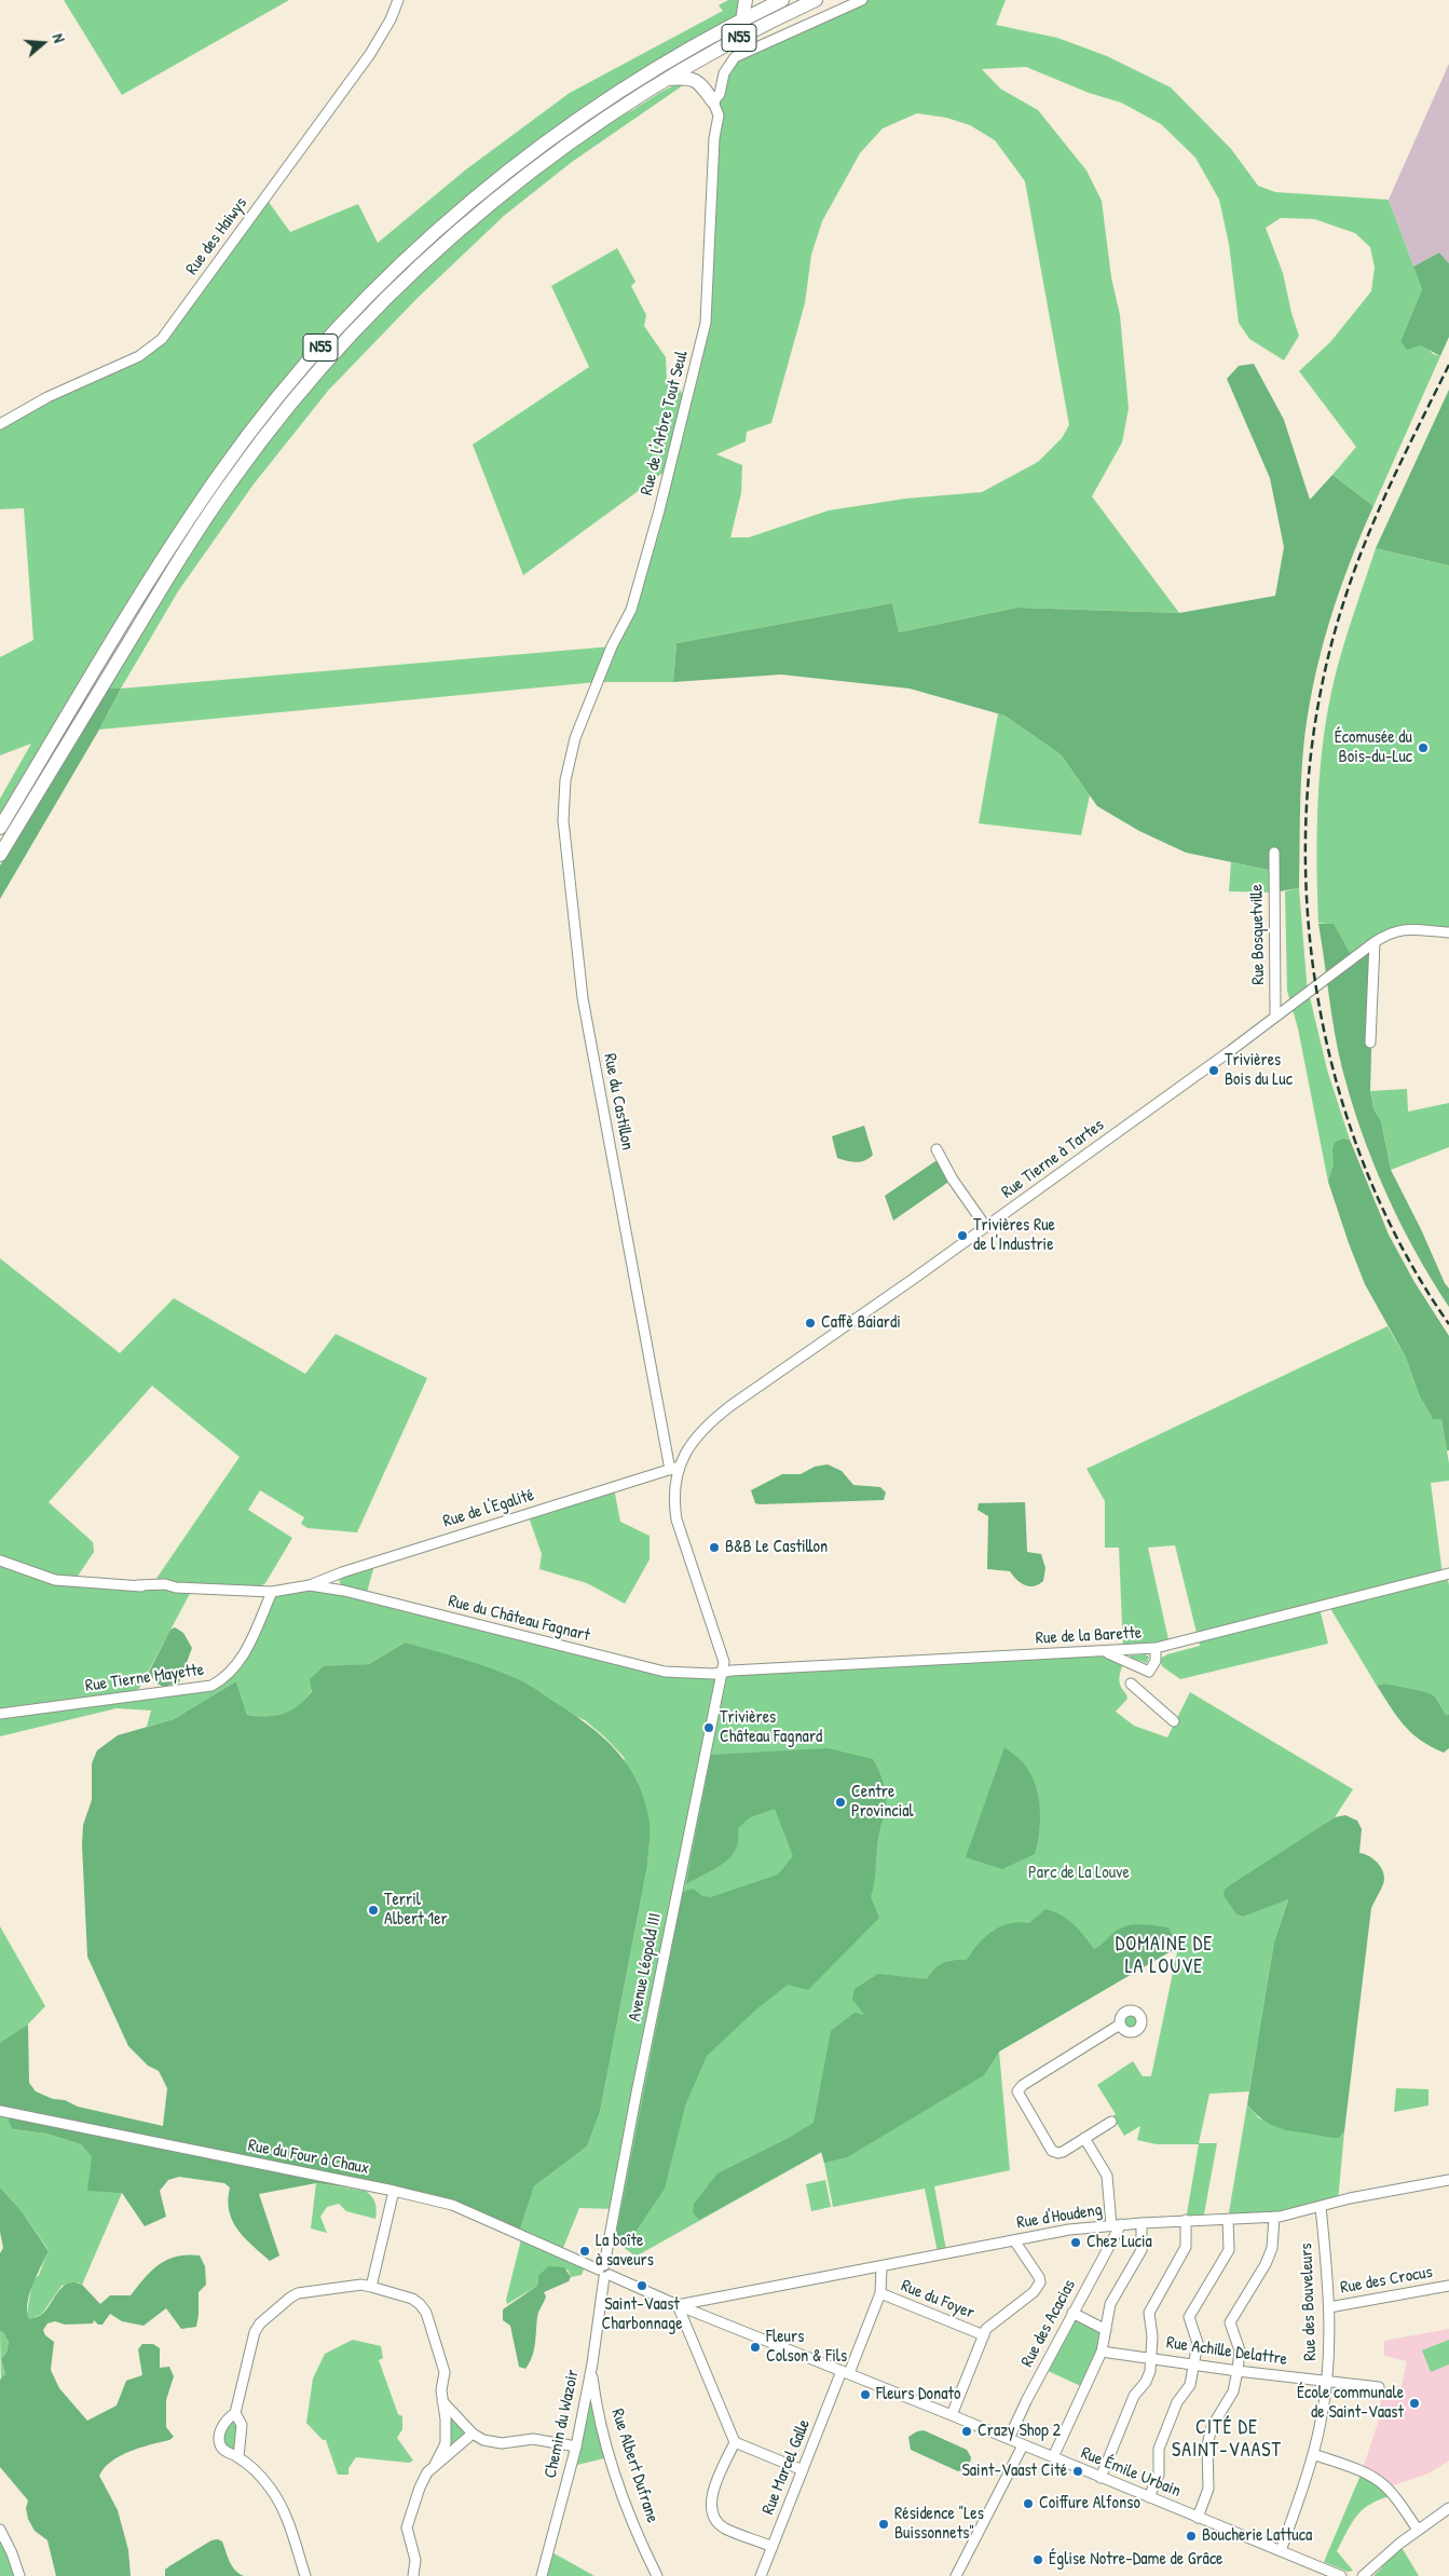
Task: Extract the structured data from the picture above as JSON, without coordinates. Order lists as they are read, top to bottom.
{
  "streets": {
    "highway": ["N55"],
    "street": [
      "Rue des Haiwys",
      "Rue de l'Arbre Tout Seul",
      "Rue Bosquetville",
      "Rue du Castillon",
      "Rue Tierne à Tartes",
      "Rue de l'Egalité",
      "Rue du Château Fagnart",
      "Rue de la Barette",
      "Rue Tierne Mayette",
      "Avenue Léopold III",
      "Rue du Four à Chaux",
      "Rue d'Houdeng",
      "Rue des Crocus",
      "Rue du Foyer",
      "Rue des Bouveleurs",
      "Rue des Acacias",
      "Rue Achille Delattre",
      "Chemin du Wazoir",
      "Rue Albert Dufrane",
      "Rue Marcel Galle",
      "Rue Émile Urbain"
    ]
  },
  "crossings": [
    ["Rue de l'Arbre Tout Seul", "Rue du Castillon"],
    ["Rue Bosquetville", "Rue Tierne à Tartes"],
    ["Rue du Castillon", "Rue Tierne à Tartes"],
    ["Rue du Castillon", "Rue de l'Egalité"],
    ["Rue du Castillon", "Rue du Château Fagnart"],
    ["Rue du Castillon", "Rue de la Barette"],
    ["Rue du Castillon", "Avenue Léopold III"],
    ["Rue Tierne à Tartes", "Rue de l'Egalité"],
    ["Rue de l'Egalité", "Rue du Château Fagnart"],
    ["Rue du Château Fagnart", "Rue de la Barette"],
    ["Rue du Château Fagnart", "Avenue Léopold III"],
    ["Rue de la Barette", "Avenue Léopold III"],
    ["Avenue Léopold III", "Rue du Four à Chaux"],
    ["Avenue Léopold III", "Chemin du Wazoir"],
    ["Avenue Léopold III", "Rue Émile Urbain"],
    ["Rue du Four à Chaux", "Chemin du Wazoir"],
    ["Rue du Four à Chaux", "Rue Émile Urbain"],
    ["Rue d'Houdeng", "Rue des Bouveleurs"],
    ["Rue d'Houdeng", "Rue des Acacias"],
    ["Rue d'Houdeng", "Rue Émile Urbain"],
    ["Rue des Crocus", "Rue des Bouveleurs"],
    ["Rue du Foyer", "Rue Marcel Galle"],
    ["Rue des Bouveleurs", "Rue Achille Delattre"],
    ["Rue des Bouveleurs", "Rue Émile Urbain"],
    ["Rue des Acacias", "Rue Émile Urbain"],
    ["Chemin du Wazoir", "Rue Albert Dufrane"],
    ["Chemin du Wazoir", "Rue Émile Urbain"],
    ["Rue Marcel Galle", "Rue Émile Urbain"]
  ],
  "districts": ["DOMAINE DE LA LOUVE", "CITÉ DE SAINT-VAAST"],
  "parks": ["Parc de La Louve"],
  "places": [
    "Écomusée du Bois-du-Luc",
    "Trivières Bois du Luc",
    "Trivières Rue de l'Industrie",
    "Caffè Baiardi",
    "B&B Le Castillon",
    "Trivières Château Fagnard",
    "Centre Provincial",
    "Terril Albert 1er",
    "Chez Lucia",
    "La boîte à saveurs",
    "Saint-Vaast Charbonnage",
    "Fleurs Colson & Fils",
    "Fleurs Donato",
    "École communale de Saint-Vaast",
    "Crazy Shop 2",
    "Saint-Vaast Cité",
    "Coiffure Alfonso",
    "Résidence \"Les Buissonnets\"",
    "Boucherie Lattuca",
    "Église Notre-Dame de Grâce"
  ],
  "north": "right"
}
